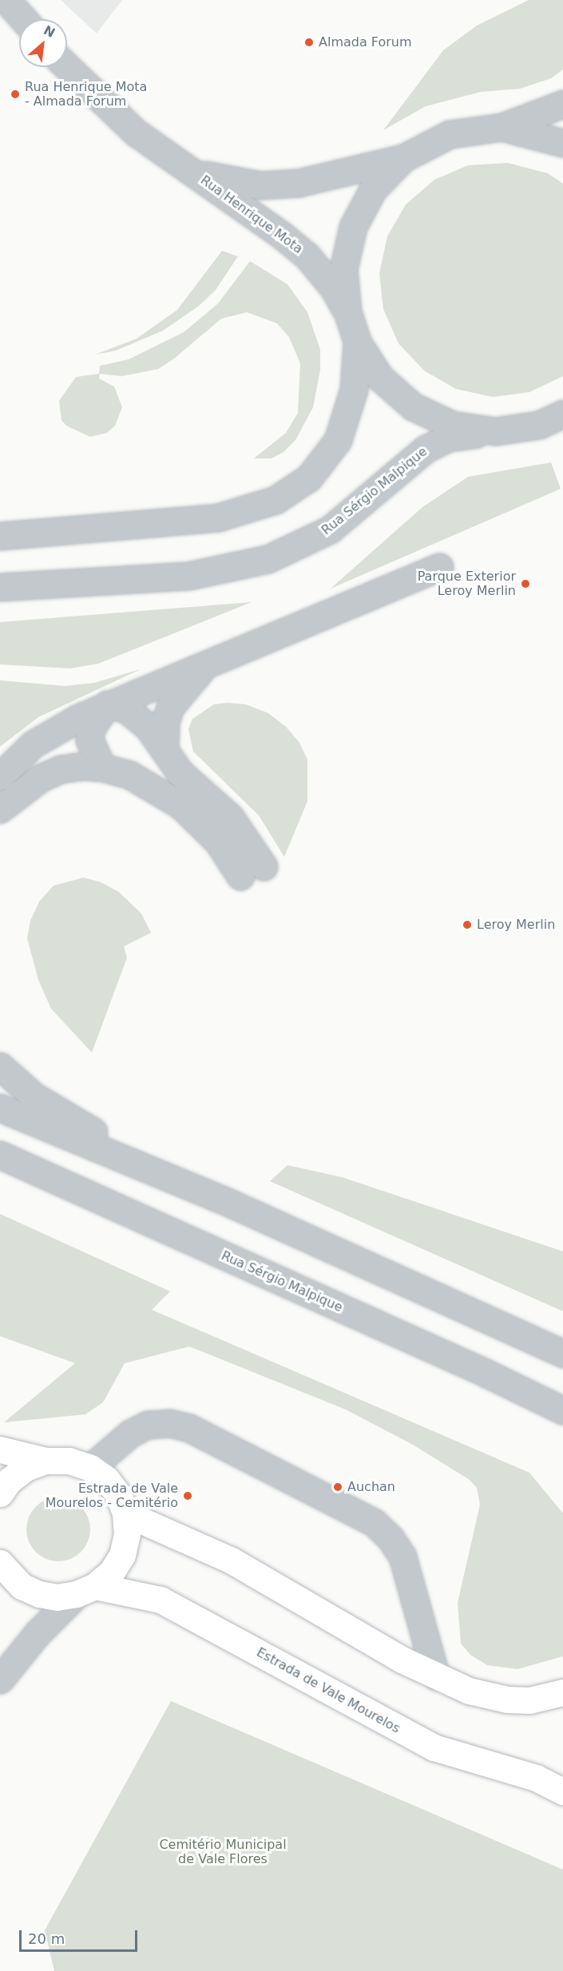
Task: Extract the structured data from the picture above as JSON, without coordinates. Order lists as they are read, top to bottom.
{
  "streets": {
    "main road": ["Estrada de Vale Mourelos"],
    "street": ["Rua Henrique Mota", "Rua Sérgio Malpique"]
  },
  "parks": ["Cemitério Municipal de Vale Flores"],
  "places": [
    "Almada Forum",
    "Rua Henrique Mota - Almada Forum",
    "Parque Exterior Leroy Merlin",
    "Leroy Merlin",
    "Auchan",
    "Estrada de Vale Mourelos - Cemitério"
  ],
  "scale_bar": "20 m",
  "north": "top right"
}
